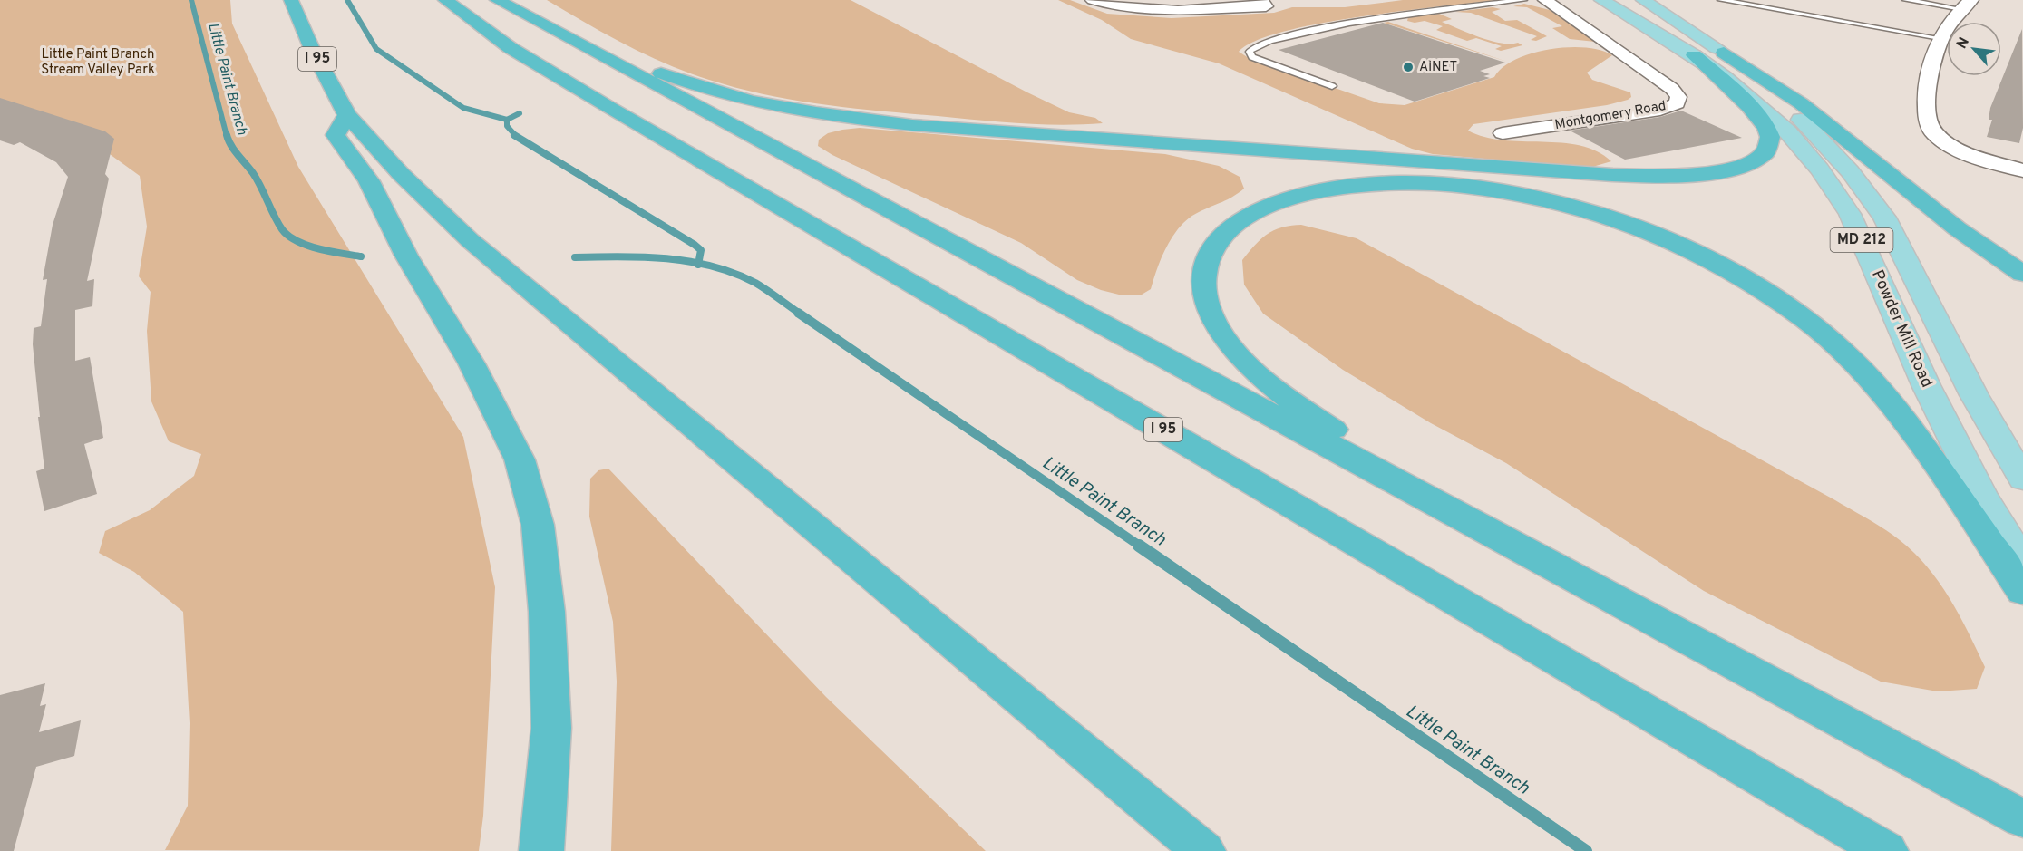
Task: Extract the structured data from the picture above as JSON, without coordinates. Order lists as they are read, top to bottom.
{
  "streets": {
    "highway": ["I 95"],
    "main road": ["MD 212", "Powder Mill Road"],
    "street": ["Montgomery Road"]
  },
  "water": ["Little Paint Branch"],
  "parks": ["Little Paint Branch Stream Valley Park"],
  "places": ["AiNET"],
  "north": "top left"
}
